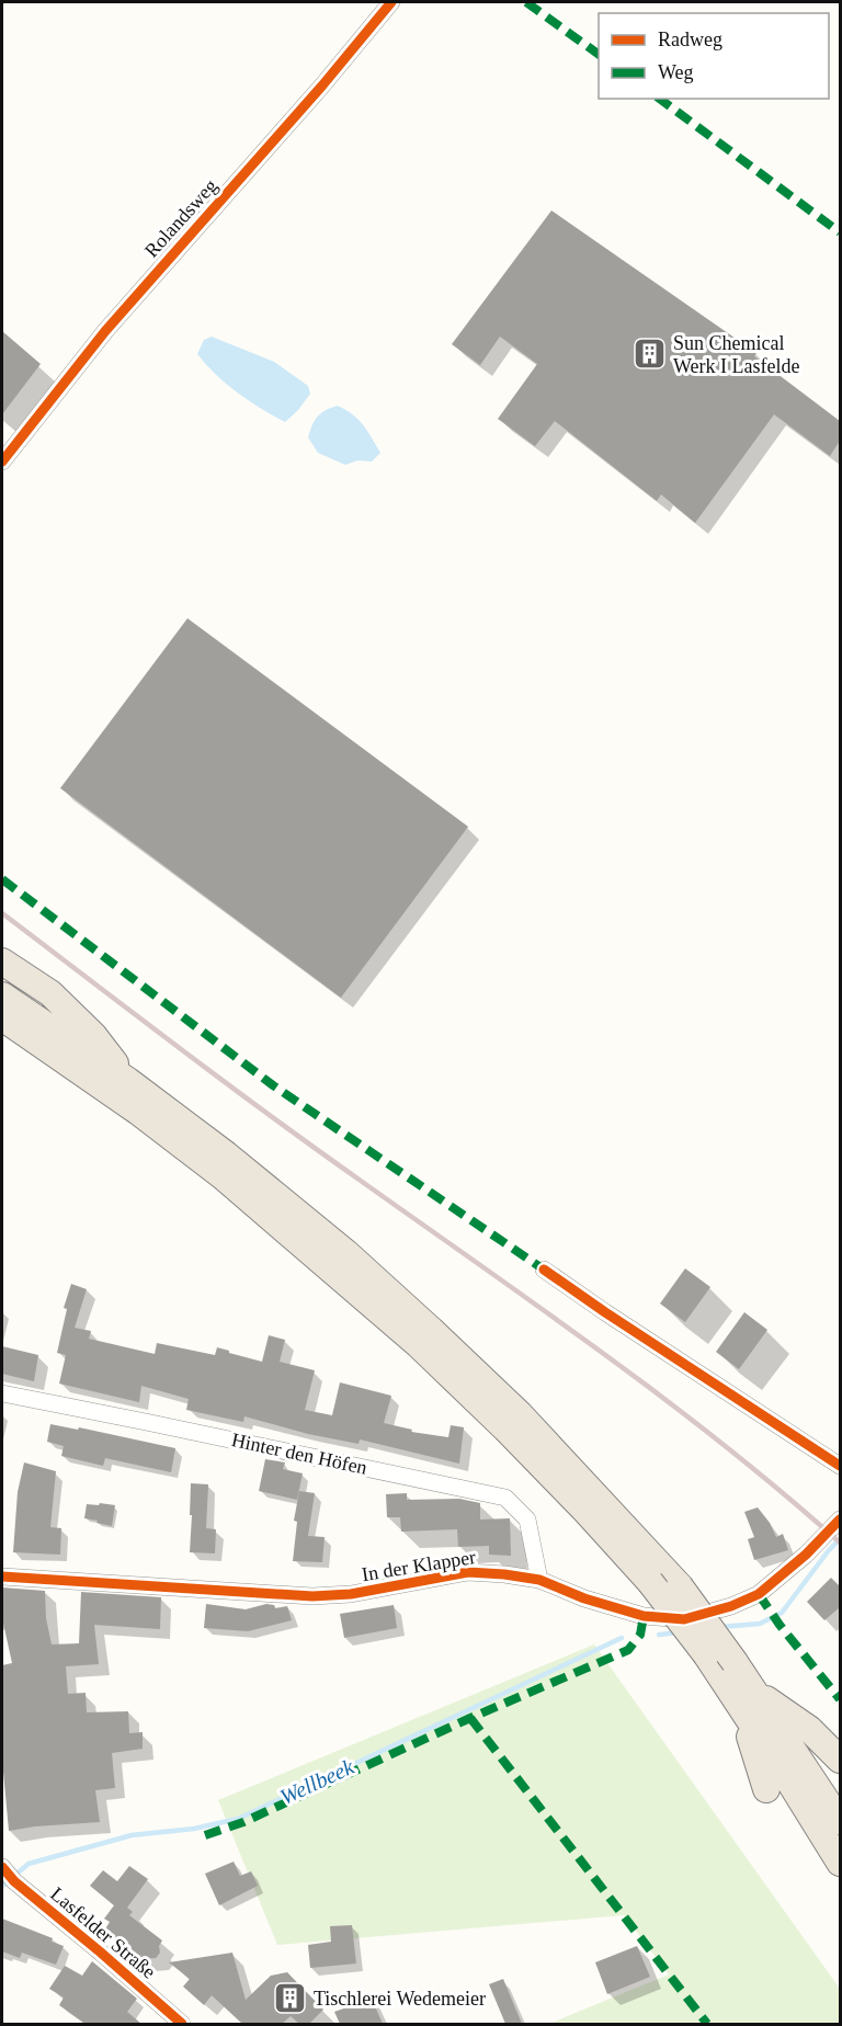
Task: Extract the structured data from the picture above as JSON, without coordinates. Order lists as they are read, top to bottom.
{
  "streets": {
    "street": [
      "Rolandsweg",
      "Hinter den Höfen",
      "In der Klapper",
      "Lasfelder Straße"
    ]
  },
  "crossings": [
    ["Hinter den Höfen", "In der Klapper"]
  ],
  "water": ["Wellbeek"],
  "places": {
    "building": ["Sun Chemical Werk I Lasfelde", "Tischlerei Wedemeier"]
  },
  "legend": ["Radweg", "Weg"]
}
